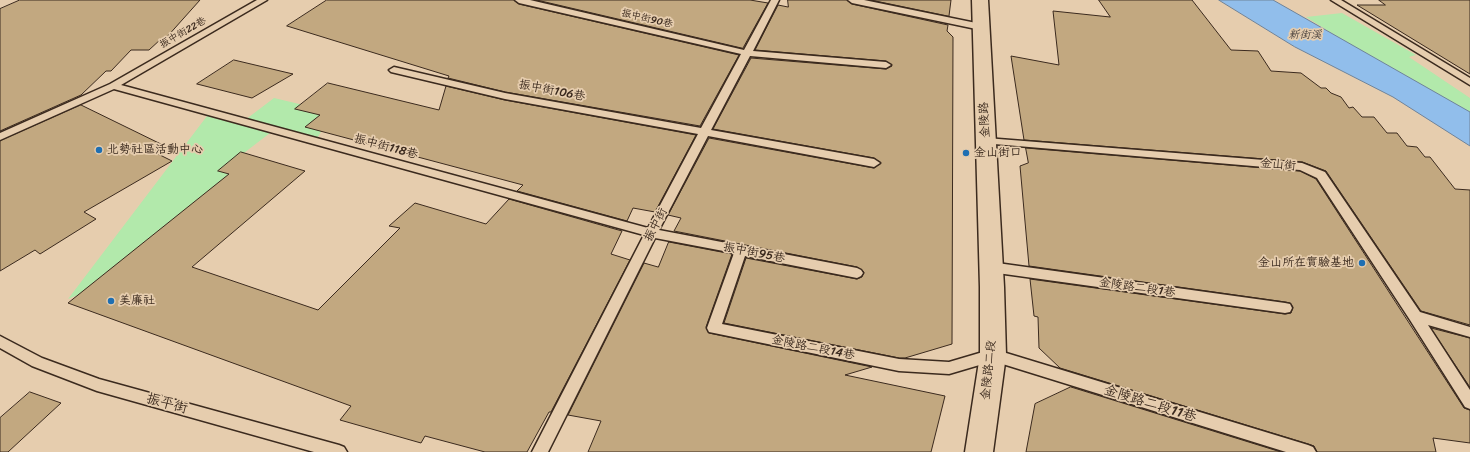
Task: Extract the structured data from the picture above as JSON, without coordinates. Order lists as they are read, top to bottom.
{
  "streets": {
    "main road": ["金陵路", "金陵路二段"],
    "lane": [
      "振中街90巷",
      "振中街22巷",
      "振中街106巷",
      "振中街118巷",
      "金山街",
      "振中街",
      "振中街95巷",
      "金陵路二段1巷",
      "金陵路二段14巷",
      "振平街",
      "金陵路二段11巷"
    ]
  },
  "crossings": [
    ["振中街90巷", "振中街"],
    ["振中街22巷", "振中街118巷"],
    ["振中街106巷", "振中街"],
    ["金陵路", "金山街"],
    ["金陵路", "金陵路二段1巷"],
    ["金陵路", "金陵路二段"],
    ["振中街118巷", "振中街"],
    ["振中街118巷", "振中街95巷"],
    ["振中街", "振中街95巷"],
    ["振中街95巷", "金陵路二段14巷"],
    ["金陵路二段1巷", "金陵路二段"],
    ["金陵路二段14巷", "金陵路二段"],
    ["金陵路二段14巷", "金陵路二段11巷"],
    ["金陵路二段", "金陵路二段11巷"]
  ],
  "water": ["新街溪"],
  "places": [
    "北勢社區活動中心",
    "金山街口",
    "金山所在實驗基地",
    "美廉社"
  ]
}
